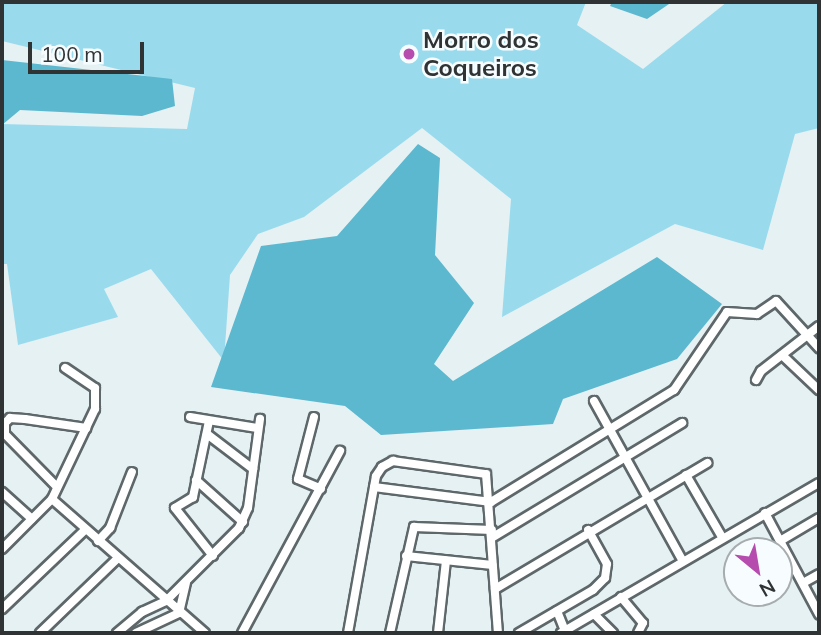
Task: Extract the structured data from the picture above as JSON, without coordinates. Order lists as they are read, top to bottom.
{
  "places": ["Morro dos Coqueiros"],
  "scale_bar": "100 m",
  "north": "bottom right"
}
